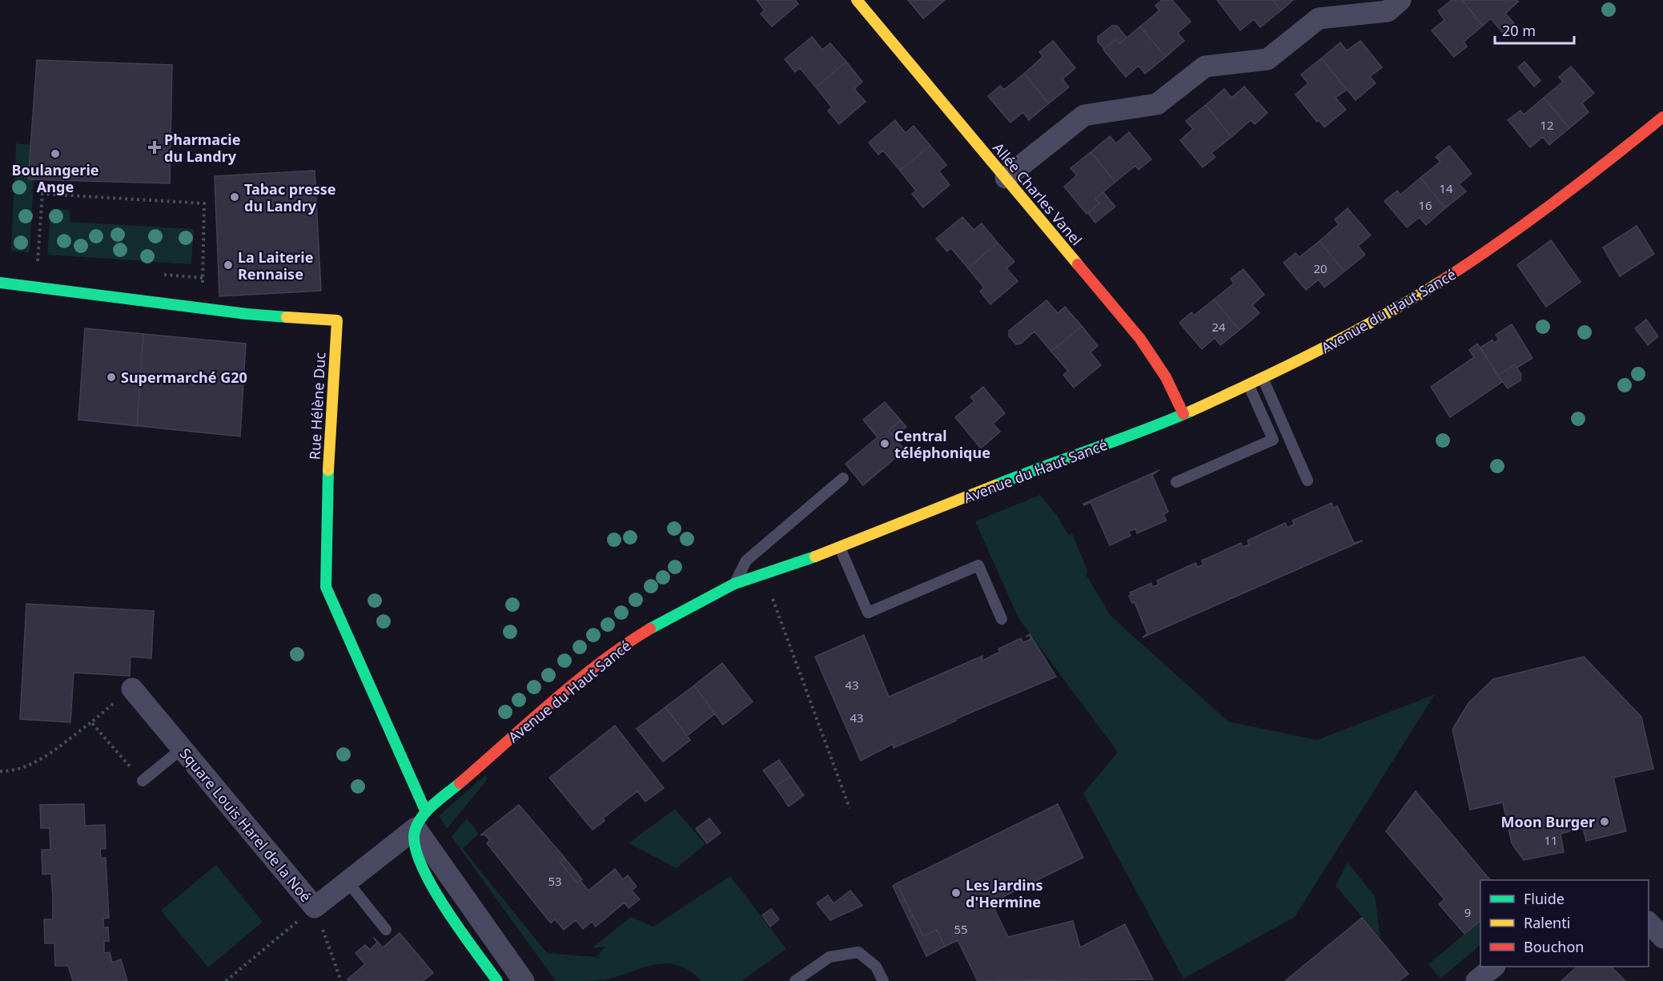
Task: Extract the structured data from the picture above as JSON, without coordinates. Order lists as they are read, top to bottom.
{
  "streets": {
    "street": [
      "Allée Charles Vanel",
      "Avenue du Haut Sancé",
      "Rue Hélène Duc",
      "Square Louis Harel de la Noé"
    ]
  },
  "crossings": [
    ["Allée Charles Vanel", "Avenue du Haut Sancé"],
    ["Avenue du Haut Sancé", "Rue Hélène Duc"],
    ["Avenue du Haut Sancé", "Square Louis Harel de la Noé"],
    ["Rue Hélène Duc", "Square Louis Harel de la Noé"]
  ],
  "places": {
    "health": ["Pharmacie du Landry"],
    "other": [
      "Boulangerie Ange",
      "Tabac presse du Landry",
      "La Laiterie Rennaise",
      "Supermarché G20",
      "Central téléphonique",
      "Moon Burger",
      "Les Jardins d'Hermine"
    ]
  },
  "house_numbers": [
    "12",
    "14",
    "16",
    "20",
    "24",
    "43",
    "43",
    "11",
    "53",
    "9",
    "55"
  ],
  "legend": ["Fluide", "Ralenti", "Bouchon"],
  "scale_bar": "20 m"
}
